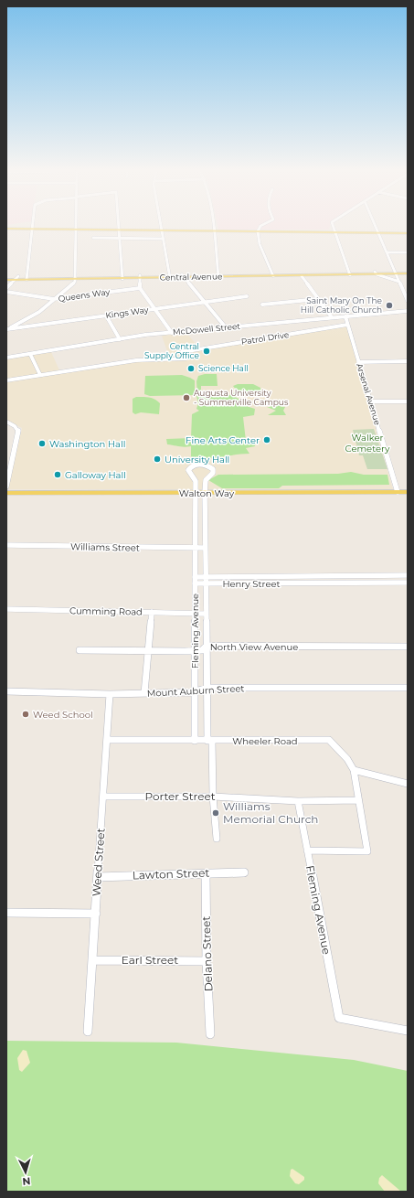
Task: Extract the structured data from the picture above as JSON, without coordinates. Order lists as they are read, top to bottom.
{
  "streets": {
    "main road": ["Central Avenue", "Walton Way"],
    "street": [
      "Queens Way",
      "Kings Way",
      "McDowell Street",
      "Patrol Drive",
      "Arsenal Avenue",
      "Williams Street",
      "Henry Street",
      "Cumming Road",
      "Fleming Avenue",
      "North View Avenue",
      "Mount Auburn Street",
      "Wheeler Road",
      "Porter Street",
      "Weed Street",
      "Lawton Street",
      "Delano Street",
      "Earl Street"
    ]
  },
  "crossings": [
    ["Queens Way", "Kings Way"],
    ["McDowell Street", "Arsenal Avenue"],
    ["Patrol Drive", "Arsenal Avenue"],
    ["Arsenal Avenue", "Walton Way"],
    ["Walton Way", "Fleming Avenue"],
    ["Williams Street", "Fleming Avenue"],
    ["Henry Street", "Fleming Avenue"],
    ["Cumming Road", "Fleming Avenue"],
    ["Fleming Avenue", "North View Avenue"],
    ["Fleming Avenue", "Mount Auburn Street"],
    ["Fleming Avenue", "Wheeler Road"],
    ["Fleming Avenue", "Porter Street"],
    ["Mount Auburn Street", "Weed Street"],
    ["Wheeler Road", "Weed Street"],
    ["Porter Street", "Weed Street"],
    ["Weed Street", "Lawton Street"],
    ["Weed Street", "Earl Street"],
    ["Lawton Street", "Delano Street"],
    ["Delano Street", "Earl Street"]
  ],
  "parks": ["Walker Cemetery"],
  "places": [
    "Saint Mary On The Hill Catholic Church",
    "Central Supply Office",
    "Science Hall",
    "Augusta University - Summerville Campus",
    "Fine Arts Center",
    "Washington Hall",
    "University Hall",
    "Galloway Hall",
    "Weed School",
    "Williams Memorial Church"
  ],
  "north": "bottom"
}
